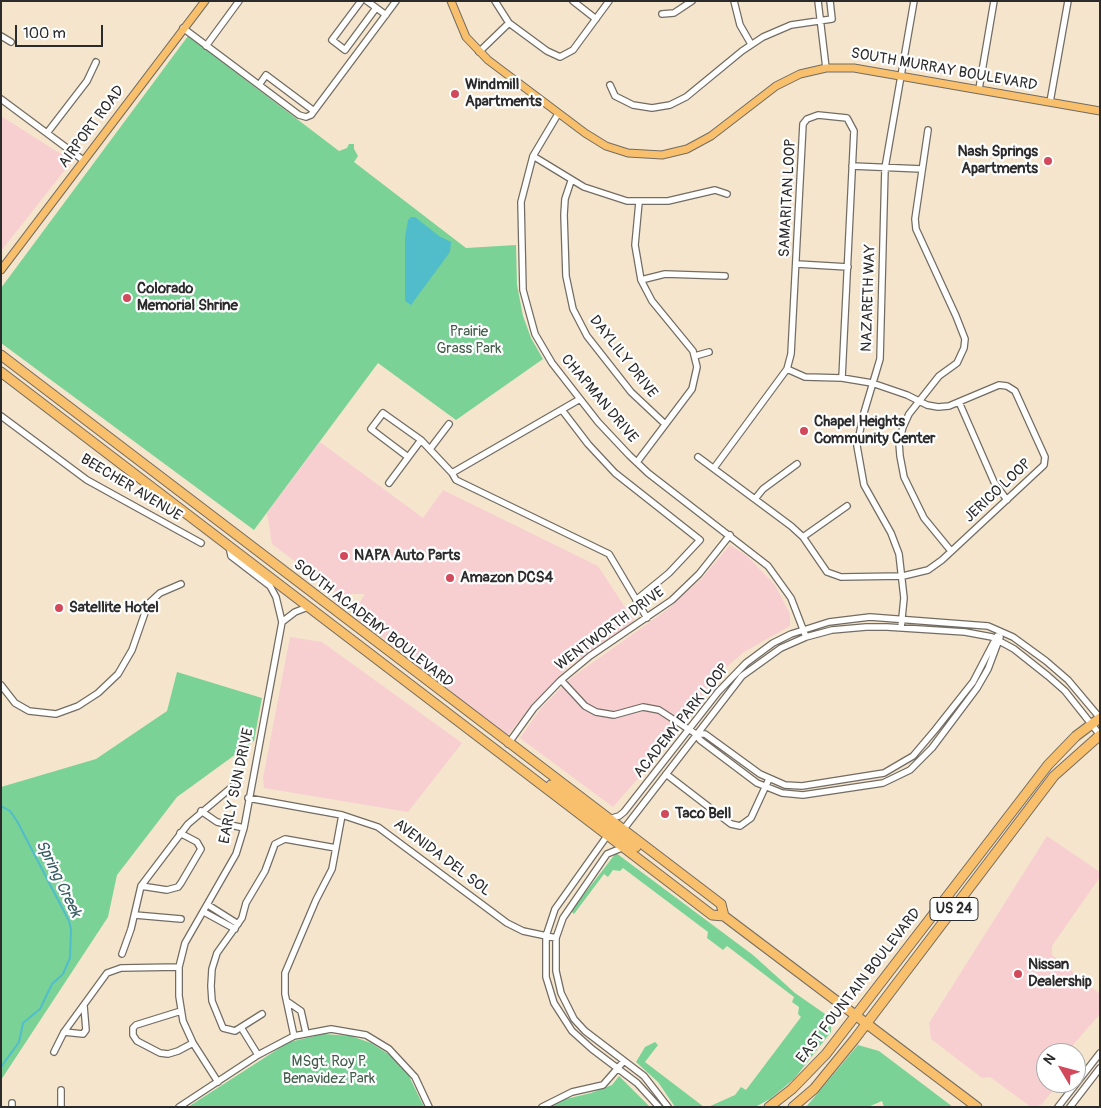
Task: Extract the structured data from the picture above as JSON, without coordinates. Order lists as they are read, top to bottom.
{
  "streets": {
    "highway": ["SOUTH ACADEMY BOULEVARD", "US 24", "EAST FOUNTAIN BOULEVARD"],
    "main road": ["SOUTH MURRAY BOULEVARD", "AIRPORT ROAD"],
    "street": [
      "SAMARITAN LOOP",
      "NAZARETH WAY",
      "DAYLILY DRIVE",
      "CHAPMAN DRIVE",
      "BEECHER AVENUE",
      "JERICO LOOP",
      "WENTWORTH DRIVE",
      "ACADEMY PARK LOOP",
      "EARLY SUN DRIVE",
      "AVENIDA DEL SOL"
    ]
  },
  "crossings": [
    ["SOUTH MURRAY BOULEVARD", "NAZARETH WAY"],
    ["SOUTH MURRAY BOULEVARD", "CHAPMAN DRIVE"],
    ["SAMARITAN LOOP", "JERICO LOOP"],
    ["NAZARETH WAY", "JERICO LOOP"],
    ["NAZARETH WAY", "ACADEMY PARK LOOP"],
    ["CHAPMAN DRIVE", "WENTWORTH DRIVE"],
    ["CHAPMAN DRIVE", "ACADEMY PARK LOOP"],
    ["SOUTH ACADEMY BOULEVARD", "WENTWORTH DRIVE"],
    ["SOUTH ACADEMY BOULEVARD", "ACADEMY PARK LOOP"],
    ["SOUTH ACADEMY BOULEVARD", "EARLY SUN DRIVE"],
    ["SOUTH ACADEMY BOULEVARD", "EAST FOUNTAIN BOULEVARD"],
    ["ACADEMY PARK LOOP", "EAST FOUNTAIN BOULEVARD"],
    ["EARLY SUN DRIVE", "AVENIDA DEL SOL"]
  ],
  "water": ["Spring Creek"],
  "parks": ["Prairie Grass Park", "MSgt. Roy P. Benavidez Park"],
  "places": [
    "Windmill Apartments",
    "Nash Springs Apartments",
    "Colorado Memorial Shrine",
    "Chapel Heights Community Center",
    "NAPA Auto Parts",
    "Amazon DCS4",
    "Satellite Hotel",
    "Taco Bell",
    "Nissan Dealership"
  ],
  "scale_bar": "100 m",
  "north": "top left"
}
